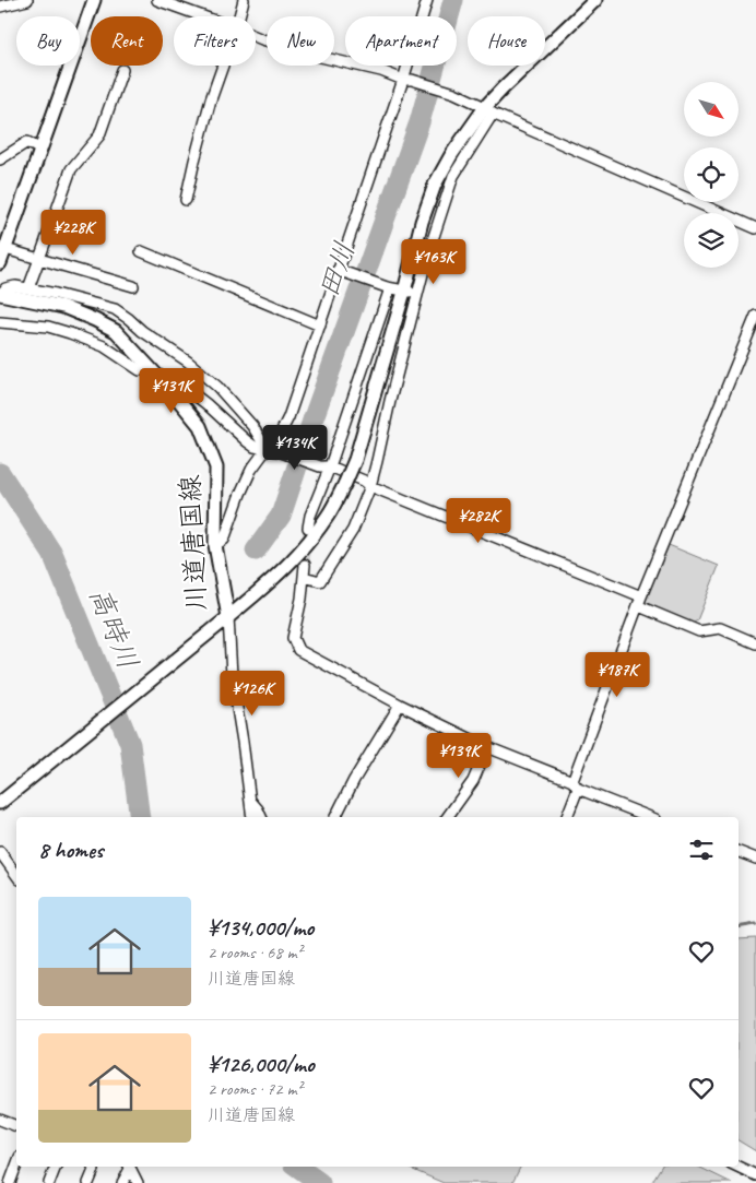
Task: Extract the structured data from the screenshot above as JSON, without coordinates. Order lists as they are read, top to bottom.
{
  "streets": {
    "main road": ["川道唐国線"]
  },
  "water": ["田川", "高時川"],
  "north": "bottom right",
  "page": {
    "chip": [
      "Buy",
      "Rent",
      "Filters",
      "New",
      "Apartment",
      "House"
    ],
    "price": [
      "¥228K",
      "¥163K",
      "¥131K",
      "¥134K",
      "¥282K",
      "¥187K",
      "¥126K",
      "¥139K"
    ],
    "heading": "8 homes",
    "list": [
      {
        "name": "¥134,000/mo",
        "note": "2 rooms · 68 m² · 川道唐国線"
      },
      {
        "name": "¥126,000/mo",
        "note": "2 rooms · 72 m² · 川道唐国線"
      }
    ]
  }
}
